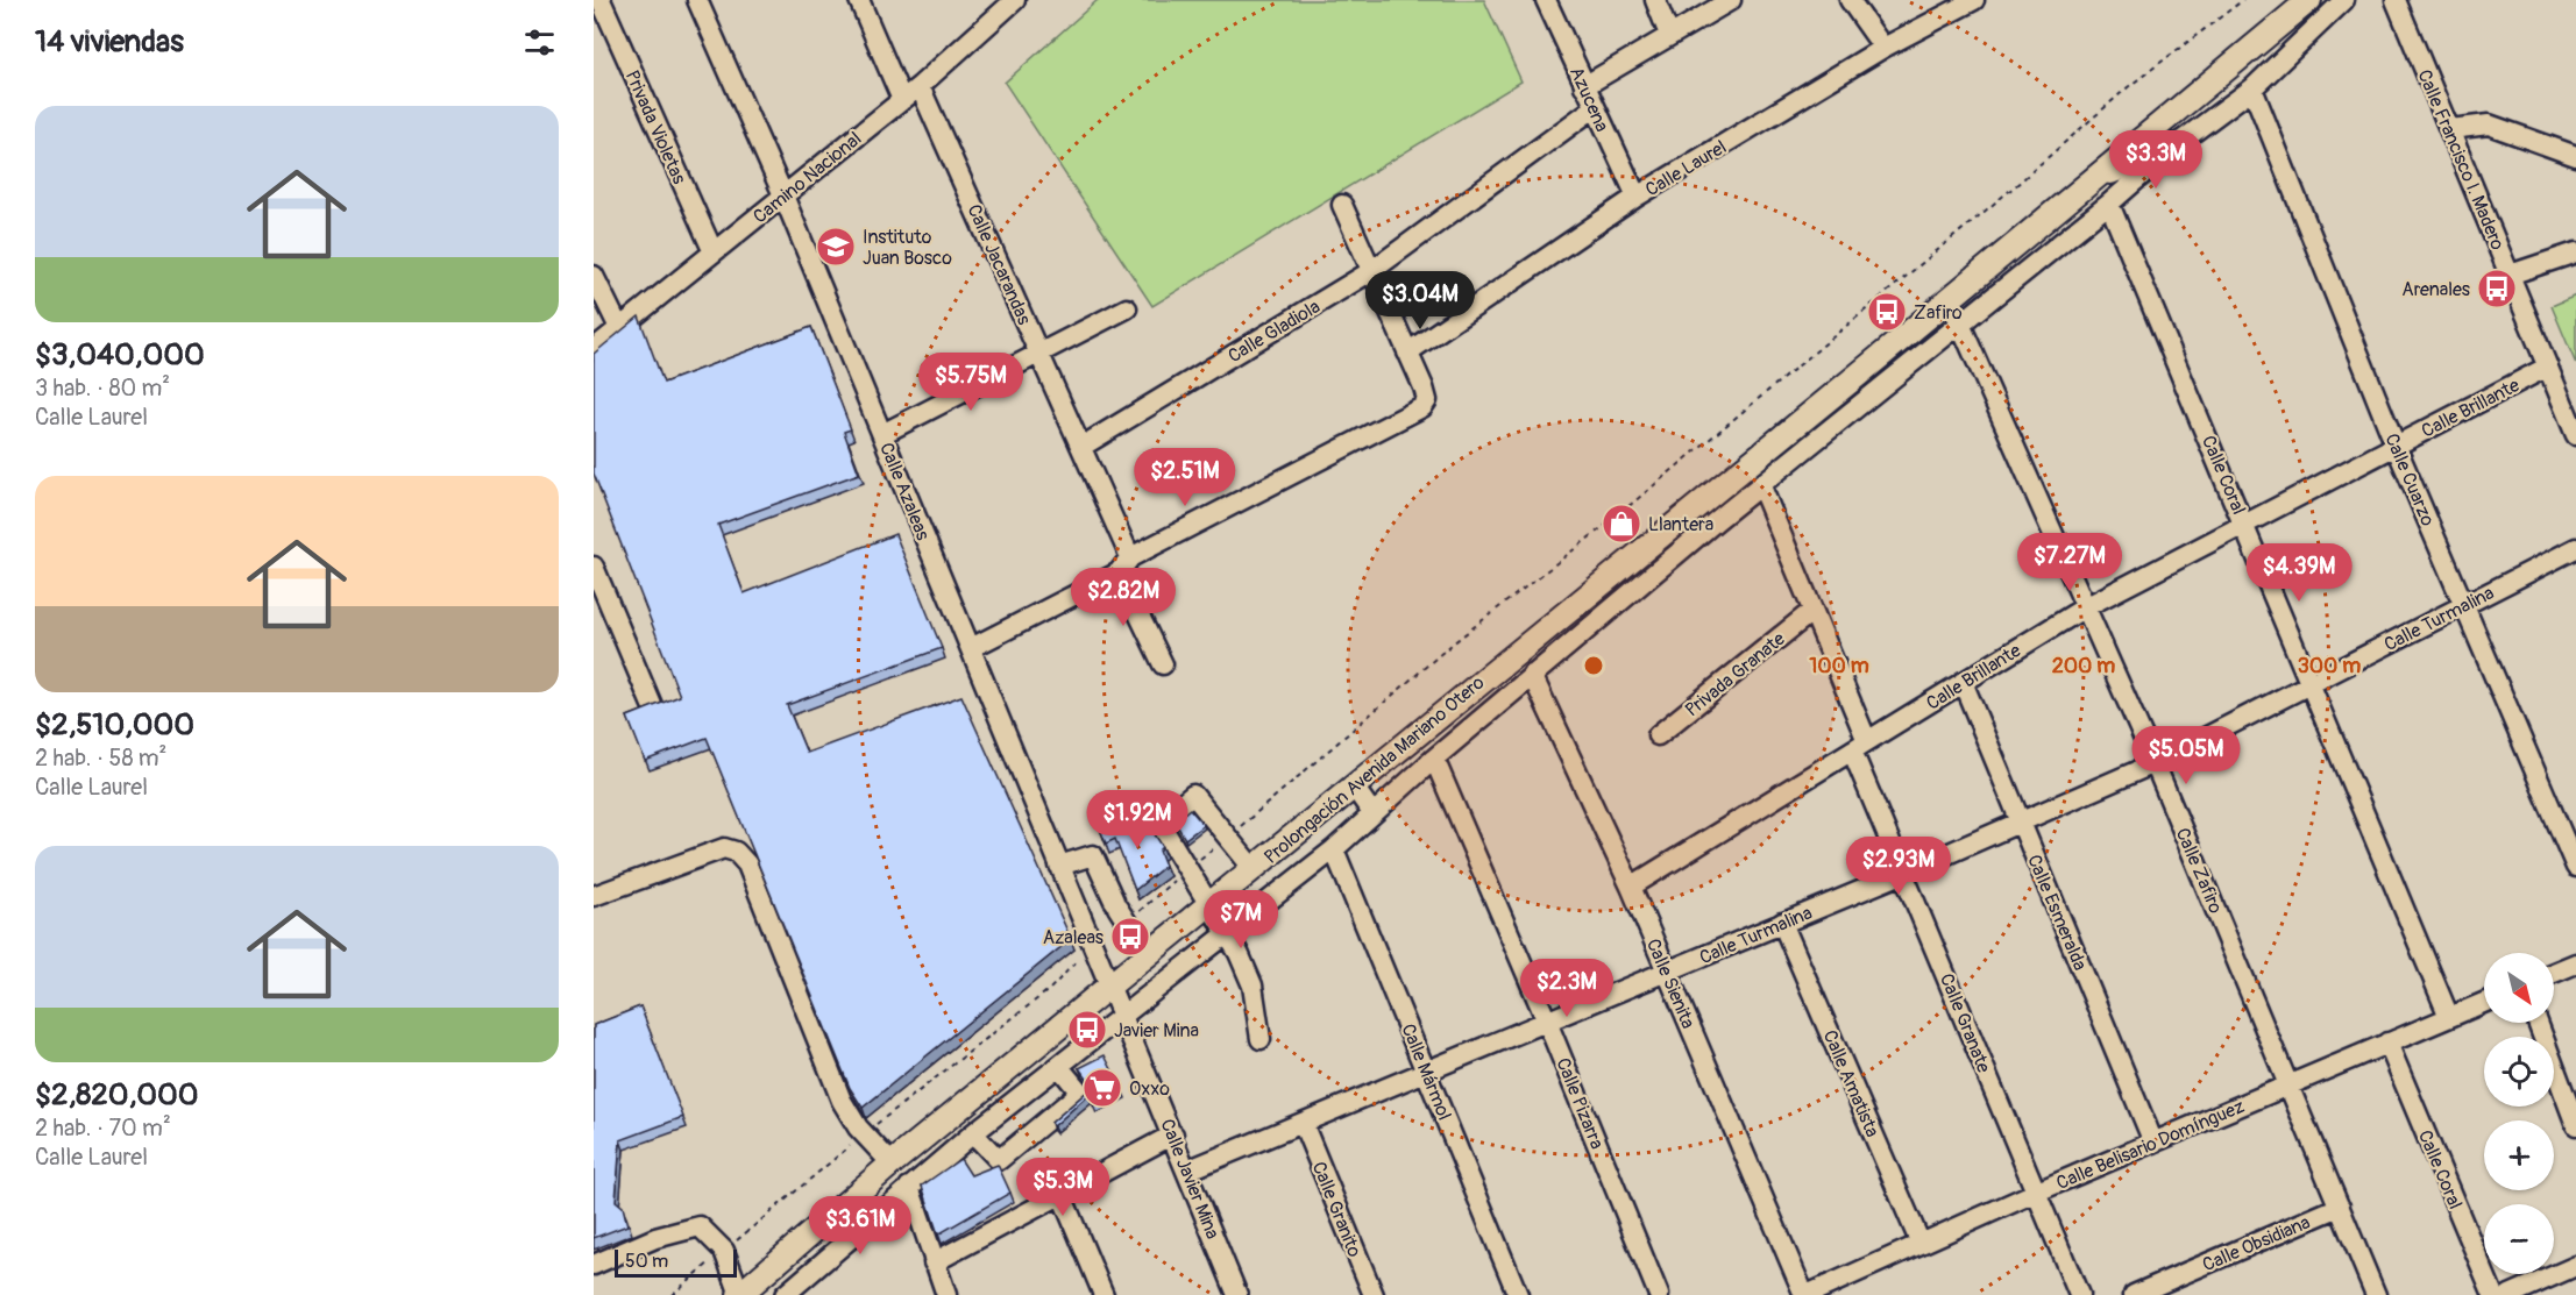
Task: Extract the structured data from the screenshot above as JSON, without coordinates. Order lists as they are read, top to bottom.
{
  "streets": {
    "main road": ["Prolongación Avenida Mariano Otero"],
    "street": [
      "Azucena",
      "Privada Violetas",
      "Calle Francisco I. Madero",
      "Calle Laurel",
      "Camino Nacional",
      "Calle Jacarandas",
      "Calle Gladiola",
      "Calle Brillante",
      "Calle Coral",
      "Calle Cuarzo",
      "Calle Azaleas",
      "Calle Turmalina",
      "Privada Granate",
      "Calle Zafiro",
      "Calle Esmeralda",
      "Calle Sienita",
      "Calle Granate",
      "Calle Mármol",
      "Calle Amatista",
      "Calle Pizarra",
      "Calle Belisario Domínguez",
      "Calle Javier Mina",
      "Calle Granito",
      "Calle Obsidiana"
    ]
  },
  "crossings": [
    ["Azucena", "Calle Laurel"],
    ["Azucena", "Calle Gladiola"],
    ["Privada Violetas", "Camino Nacional"],
    ["Calle Francisco I. Madero", "Calle Brillante"],
    ["Camino Nacional", "Calle Jacarandas"],
    ["Camino Nacional", "Calle Azaleas"],
    ["Calle Jacarandas", "Calle Gladiola"],
    ["Calle Brillante", "Calle Coral"],
    ["Calle Brillante", "Calle Cuarzo"],
    ["Calle Brillante", "Calle Zafiro"],
    ["Calle Brillante", "Calle Esmeralda"],
    ["Calle Brillante", "Calle Sienita"],
    ["Calle Brillante", "Calle Granate"],
    ["Calle Coral", "Calle Turmalina"],
    ["Calle Coral", "Calle Belisario Domínguez"],
    ["Calle Cuarzo", "Calle Turmalina"],
    ["Calle Azaleas", "Prolongación Avenida Mariano Otero"],
    ["Calle Azaleas", "Calle Javier Mina"],
    ["Calle Turmalina", "Calle Zafiro"],
    ["Calle Turmalina", "Calle Esmeralda"],
    ["Calle Turmalina", "Calle Sienita"],
    ["Calle Turmalina", "Calle Granate"],
    ["Calle Turmalina", "Calle Mármol"],
    ["Calle Turmalina", "Calle Amatista"],
    ["Calle Turmalina", "Calle Pizarra"],
    ["Calle Turmalina", "Calle Javier Mina"],
    ["Calle Turmalina", "Calle Granito"],
    ["Privada Granate", "Calle Granate"],
    ["Prolongación Avenida Mariano Otero", "Calle Zafiro"],
    ["Prolongación Avenida Mariano Otero", "Calle Javier Mina"],
    ["Calle Zafiro", "Calle Belisario Domínguez"],
    ["Calle Zafiro", "Calle Obsidiana"],
    ["Calle Esmeralda", "Calle Belisario Domínguez"],
    ["Calle Sienita", "Calle Belisario Domínguez"],
    ["Calle Granate", "Calle Belisario Domínguez"],
    ["Calle Amatista", "Calle Belisario Domínguez"]
  ],
  "places": {
    "school or university": ["Instituto Juan Bosco"],
    "bus stop": [
      "Arenales",
      "Zafiro",
      "Azaleas",
      "Javier Mina"
    ],
    "shop": ["Llantera"],
    "supermarket": ["Oxxo"]
  },
  "scale_bar": "50 m",
  "north": "bottom right",
  "page": {
    "heading": "14 viviendas",
    "list": [
      {
        "name": "$3,040,000",
        "note": "3 hab. · 80 m² · Calle Laurel"
      },
      {
        "name": "$2,510,000",
        "note": "2 hab. · 58 m² · Calle Laurel"
      },
      {
        "name": "$2,820,000",
        "note": "2 hab. · 70 m² · Calle Laurel"
      }
    ],
    "price": [
      "$3.3M",
      "$3.04M",
      "$5.75M",
      "$2.51M",
      "$7.27M",
      "$4.39M",
      "$2.82M",
      "$5.05M",
      "$1.92M",
      "$2.93M",
      "$7M",
      "$2.3M",
      "$5.3M",
      "$3.61M"
    ],
    "map_buttons": ["+", "−"],
    "scale": "50 m"
  },
  "rings": ["100 m", "200 m", "300 m"]
}
